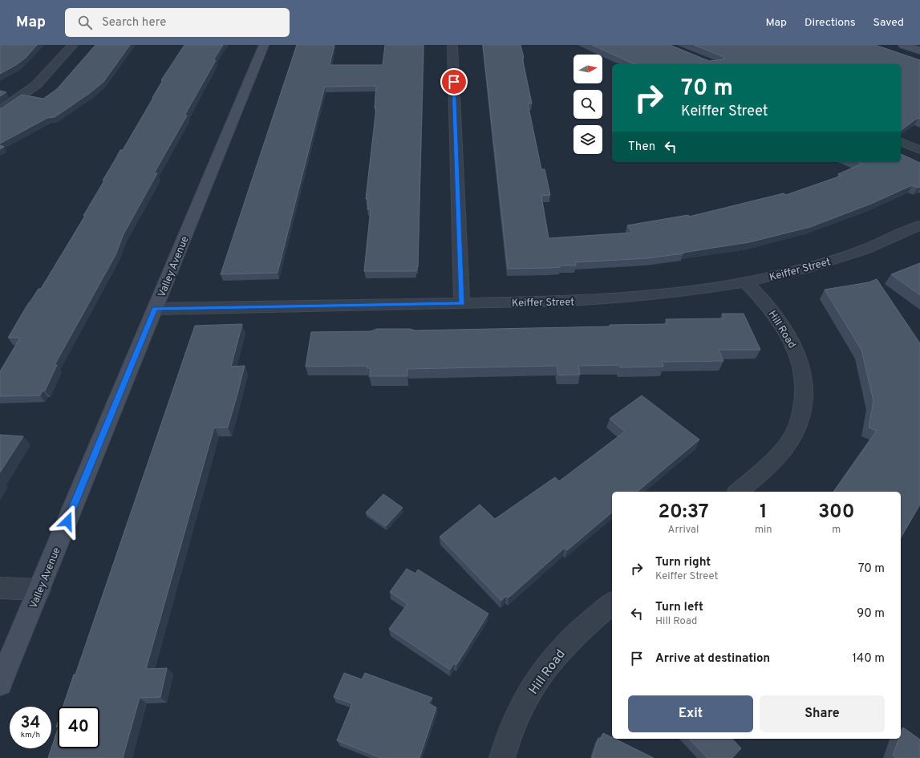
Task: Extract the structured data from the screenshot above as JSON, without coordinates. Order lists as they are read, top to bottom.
{
  "streets": {
    "street": ["Valley Avenue", "Keiffer Street", "Hill Road"]
  },
  "crossings": [
    ["Valley Avenue", "Keiffer Street"],
    ["Keiffer Street", "Hill Road"]
  ],
  "north": "right",
  "page": {
    "header": "Map",
    "search": "Search here",
    "nav": ["Map", "Directions", "Saved"],
    "turn": ["70 m", "Keiffer Street"],
    "then": "Then",
    "eta": [
      "20:37",
      "Arrival",
      "1",
      "min",
      "300",
      "m"
    ],
    "list": [
      {
        "name": "Turn right",
        "note": "Keiffer Street",
        "value": "70 m"
      },
      {
        "name": "Turn left",
        "note": "Hill Road",
        "value": "90 m"
      },
      {
        "name": "Arrive at destination",
        "value": "140 m"
      }
    ],
    "buttons": ["Exit", "Share"],
    "speed": "34 km/h",
    "limit": "40"
  }
}
